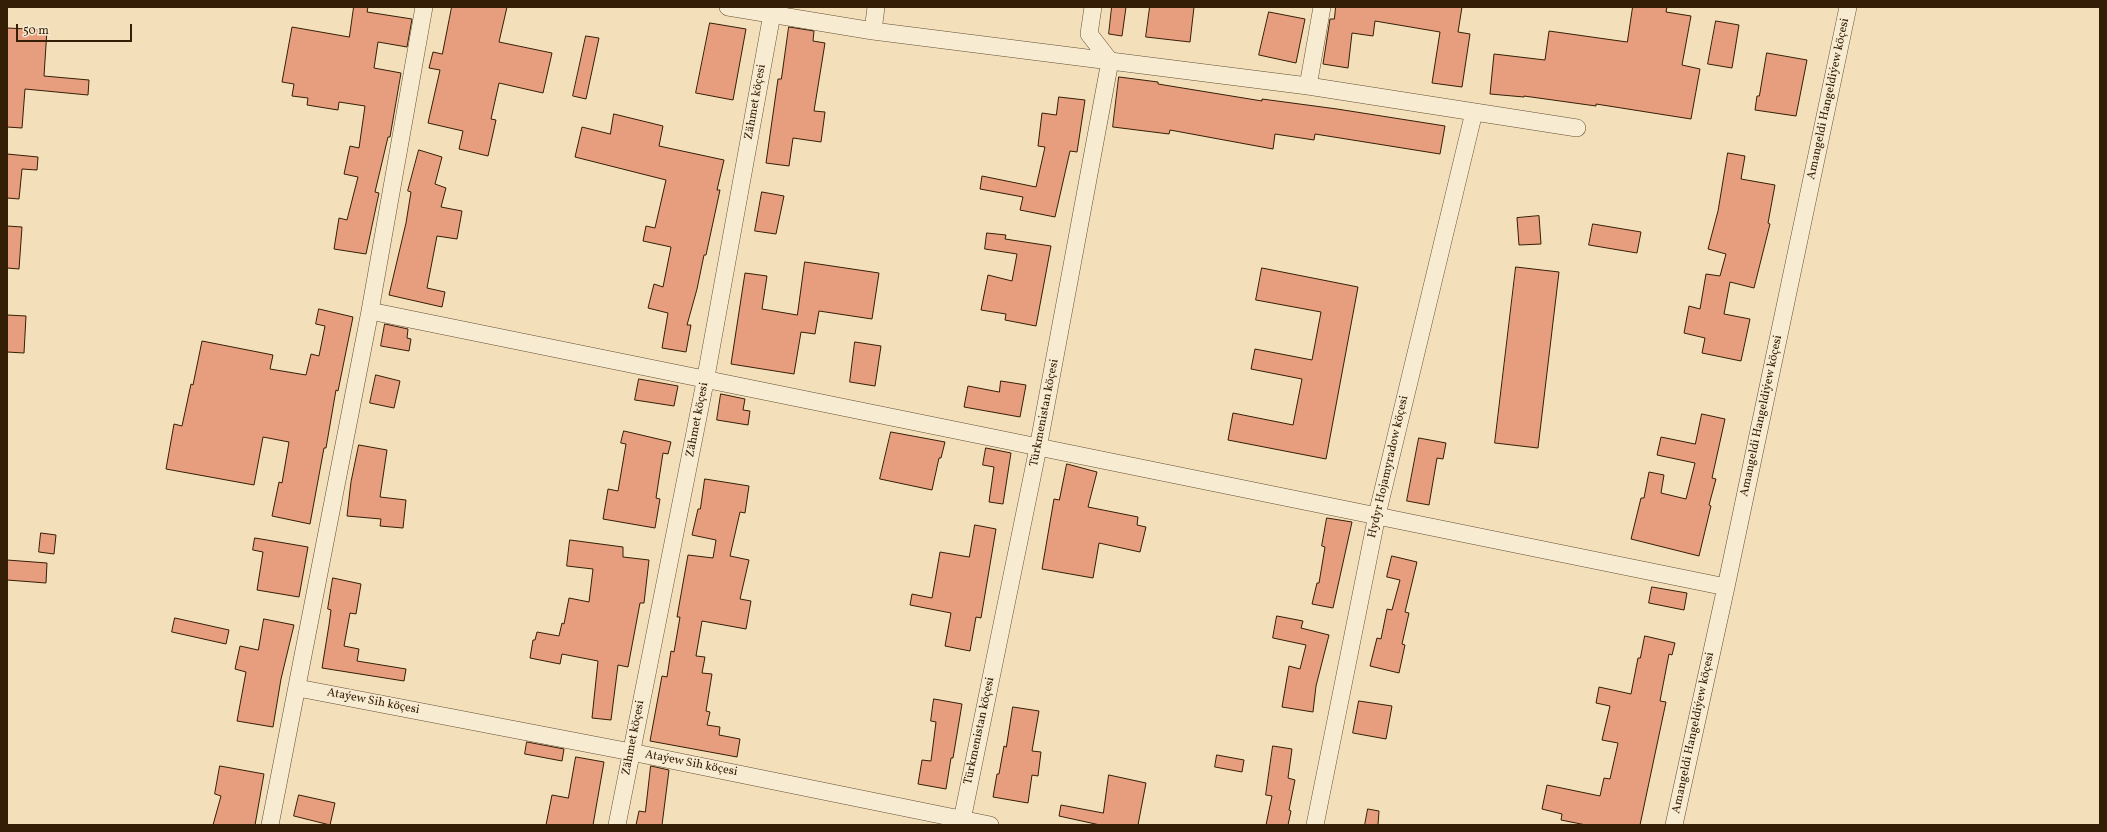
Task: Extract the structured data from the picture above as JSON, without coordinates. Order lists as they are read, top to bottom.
{
  "streets": {
    "street": [
      "Amangeldi Hangeldiýew köçesi",
      "Zähmet köçesi",
      "Türkmenistan köçesi",
      "Hydyr Hojamyradow köçesi",
      "Ataýew Sih köçesi"
    ]
  },
  "crossings": [
    ["Zähmet köçesi", "Ataýew Sih köçesi"],
    ["Türkmenistan köçesi", "Ataýew Sih köçesi"]
  ],
  "scale_bar": "50 m"
}
